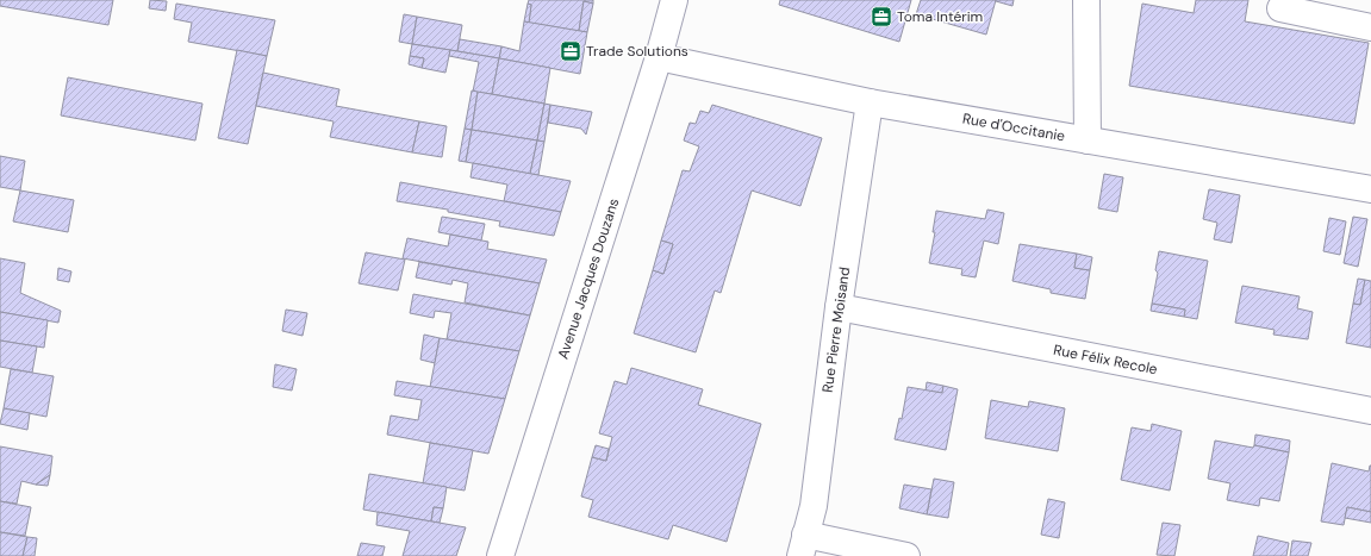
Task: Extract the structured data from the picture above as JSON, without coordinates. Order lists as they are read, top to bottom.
{
  "streets": {
    "street": [
      "Rue d'Occitanie",
      "Avenue Jacques Douzans",
      "Rue Pierre Moisand",
      "Rue Félix Recole"
    ]
  },
  "crossings": [
    ["Rue d'Occitanie", "Avenue Jacques Douzans"],
    ["Rue d'Occitanie", "Rue Pierre Moisand"],
    ["Rue Pierre Moisand", "Rue Félix Recole"]
  ],
  "places": {
    "office": ["Toma Intérim", "Trade Solutions"]
  }
}
